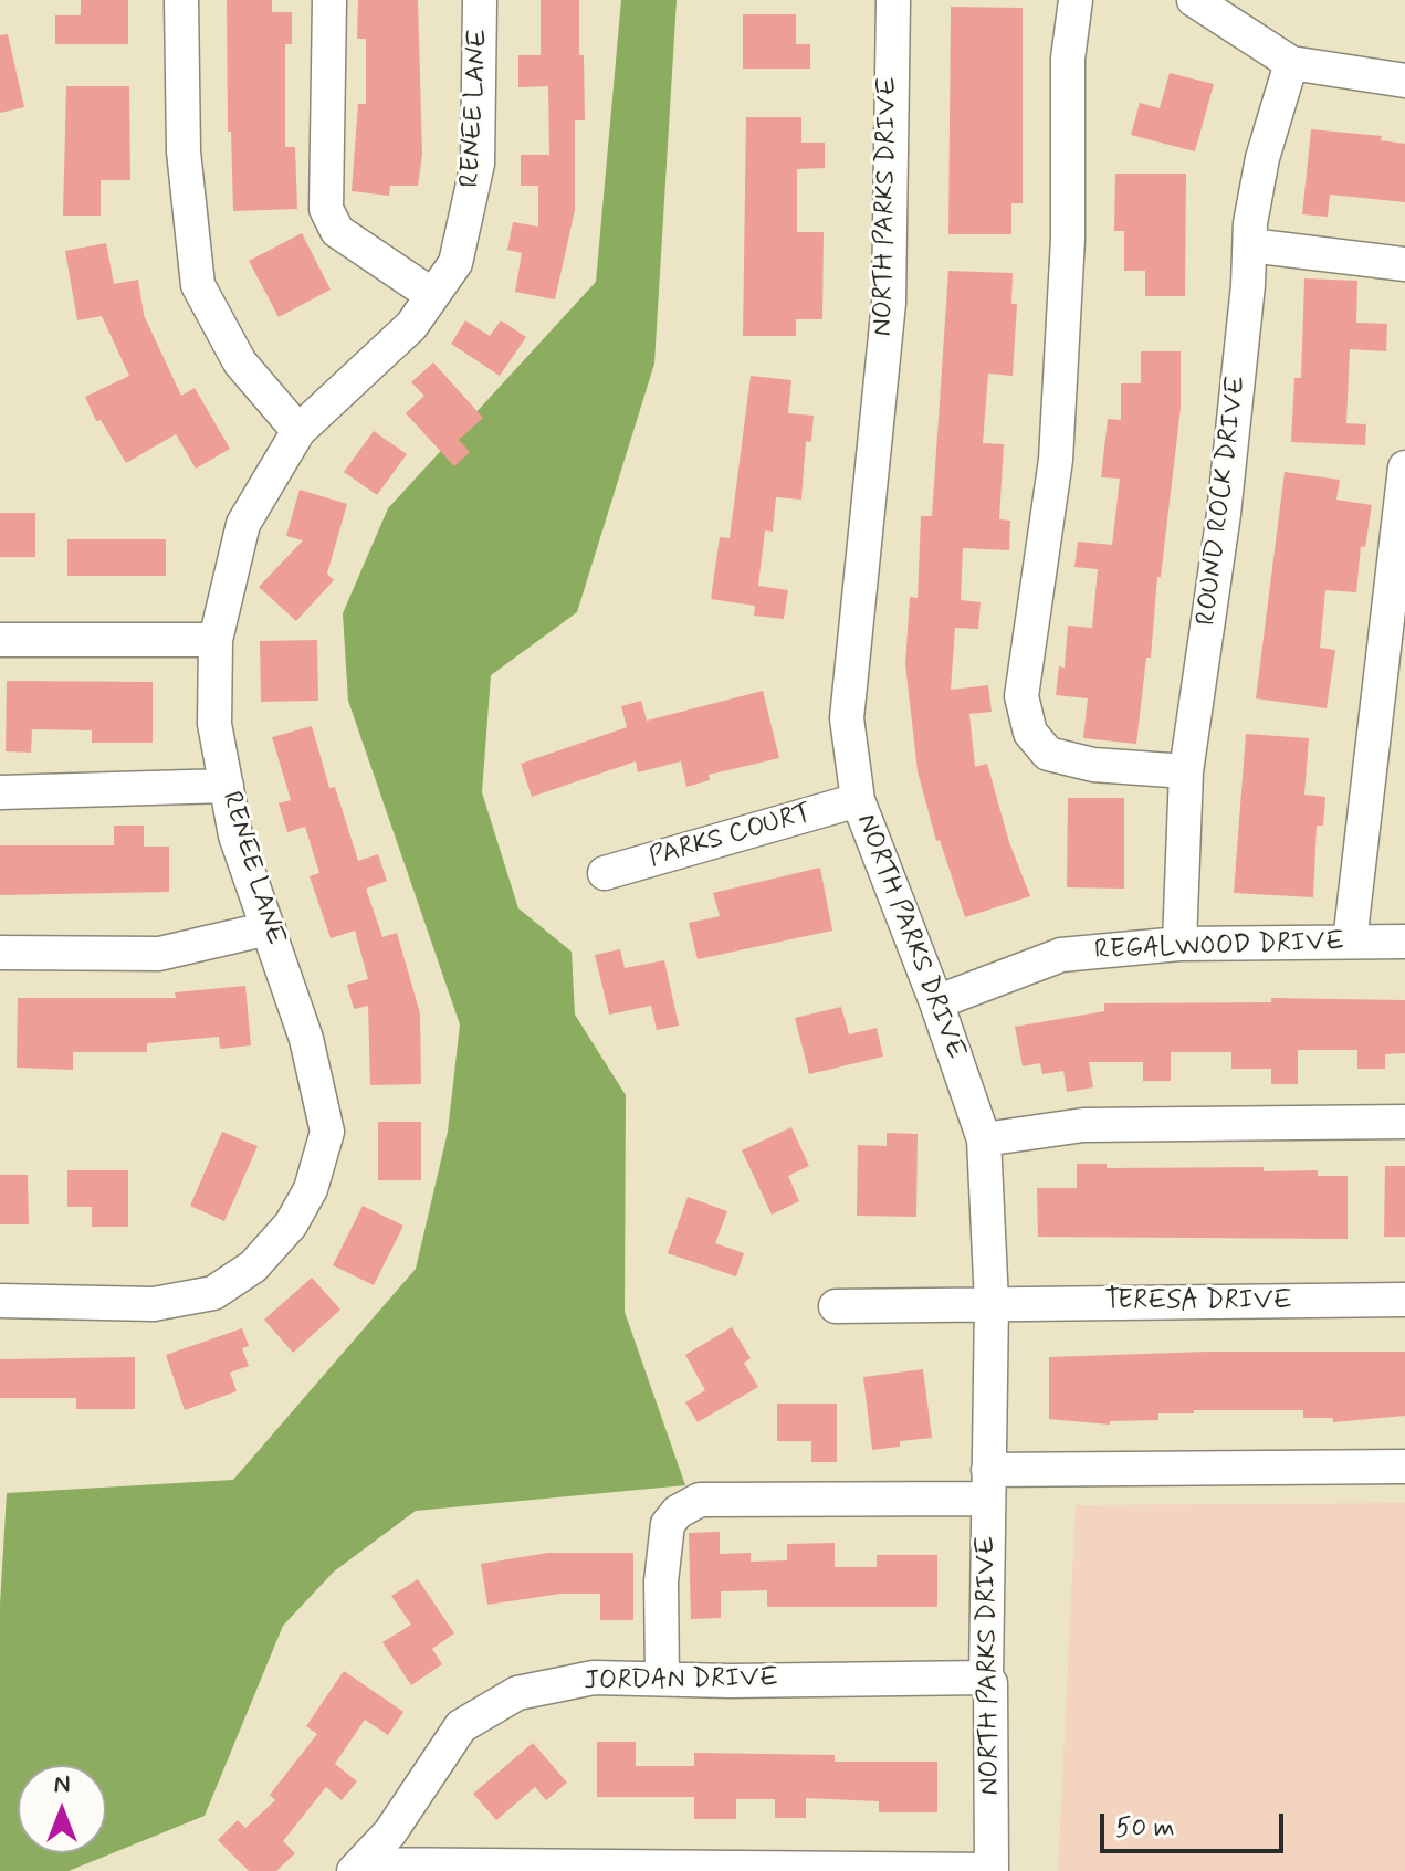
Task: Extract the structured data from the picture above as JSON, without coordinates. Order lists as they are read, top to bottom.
{
  "streets": {
    "street": [
      "RENEE LANE",
      "NORTH PARKS DRIVE",
      "ROUND ROCK DRIVE",
      "PARKS COURT",
      "REGALWOOD DRIVE",
      "TERESA DRIVE",
      "JORDAN DRIVE"
    ]
  },
  "crossings": [
    ["NORTH PARKS DRIVE", "PARKS COURT"],
    ["NORTH PARKS DRIVE", "REGALWOOD DRIVE"],
    ["NORTH PARKS DRIVE", "TERESA DRIVE"],
    ["NORTH PARKS DRIVE", "JORDAN DRIVE"],
    ["ROUND ROCK DRIVE", "REGALWOOD DRIVE"]
  ],
  "scale_bar": "50 m",
  "north": "top"
}
